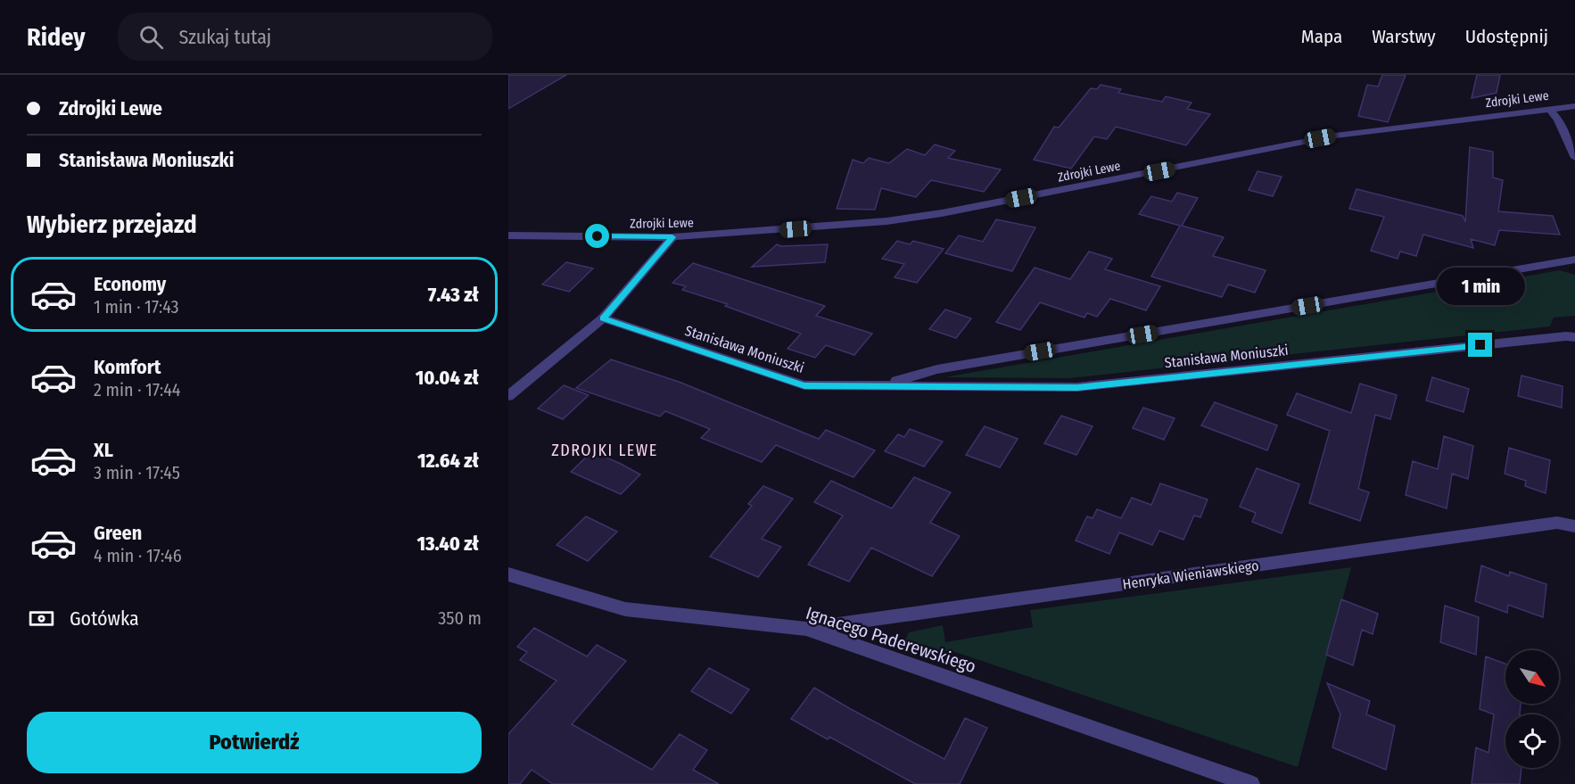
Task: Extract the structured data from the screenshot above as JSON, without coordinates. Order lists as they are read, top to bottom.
{
  "streets": {
    "street": [
      "Zdrojki Lewe",
      "Stanisława Moniuszki",
      "Henryka Wieniawskiego",
      "Ignacego Paderewskiego"
    ]
  },
  "crossings": [
    ["Henryka Wieniawskiego", "Ignacego Paderewskiego"]
  ],
  "districts": ["ZDROJKI LEWE"],
  "north": "bottom right",
  "page": {
    "header": "Ridey",
    "search": "Szukaj tutaj",
    "nav": ["Mapa", "Warstwy", "Udostępnij"],
    "banner": ["Zdrojki Lewe", "Stanisława Moniuszki"],
    "heading": "Wybierz przejazd",
    "list": [
      {
        "name": "Economy",
        "note": "1 min · 17:43",
        "value": "7.43 zł"
      },
      {
        "name": "Komfort",
        "note": "2 min · 17:44",
        "value": "10.04 zł"
      },
      {
        "name": "XL",
        "note": "3 min · 17:45",
        "value": "12.64 zł"
      },
      {
        "name": "Green",
        "note": "4 min · 17:46",
        "value": "13.40 zł"
      }
    ],
    "bubble": "1 min",
    "pay": ["Gotówka", "350 m"],
    "buttons": "Potwierdź"
  }
}
